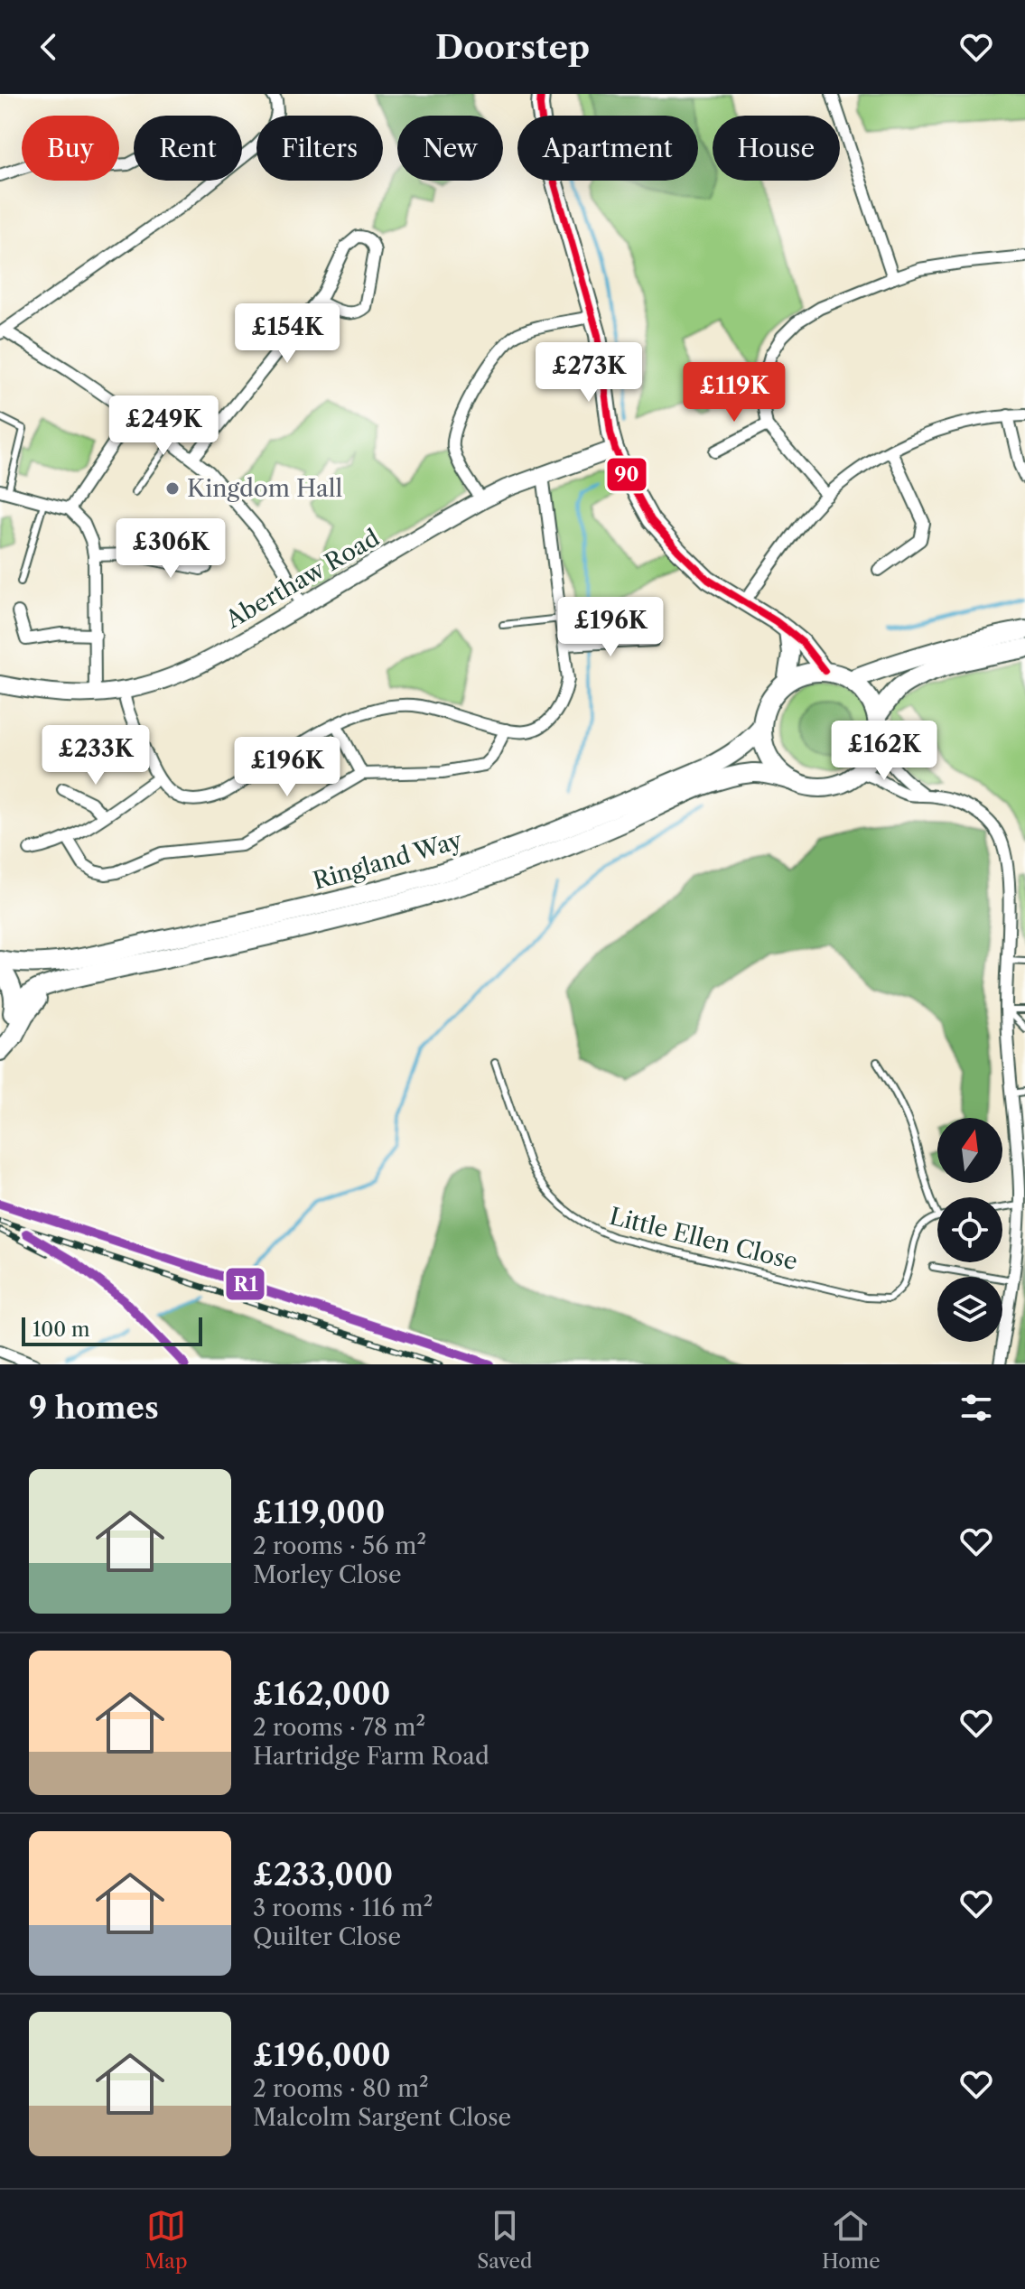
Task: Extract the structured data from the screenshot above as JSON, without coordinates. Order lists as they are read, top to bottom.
{
  "streets": {
    "main road": ["Ringland Way"],
    "street": ["Aberthaw Road"],
    "lane": ["Little Ellen Close"]
  },
  "places": ["Kingdom Hall"],
  "lines": ["transit line 90", "transit line R1"],
  "scale_bar": "100 m",
  "north": "top",
  "page": {
    "header": "Doorstep",
    "chip": [
      "Buy",
      "Rent",
      "Filters",
      "New",
      "Apartment",
      "House"
    ],
    "price": [
      "£154K",
      "£273K",
      "£119K",
      "£249K",
      "£306K",
      "£196K",
      "£162K",
      "£233K",
      "£196K"
    ],
    "scale": "100 m",
    "heading": "9 homes",
    "list": [
      {
        "name": "£119,000",
        "note": "2 rooms · 56 m² · Morley Close"
      },
      {
        "name": "£162,000",
        "note": "2 rooms · 78 m² · Hartridge Farm Road"
      },
      {
        "name": "£233,000",
        "note": "3 rooms · 116 m² · Quilter Close"
      },
      {
        "name": "£196,000",
        "note": "2 rooms · 80 m² · Malcolm Sargent Close"
      }
    ],
    "tabs": ["Map", "Saved", "Home"]
  }
}
